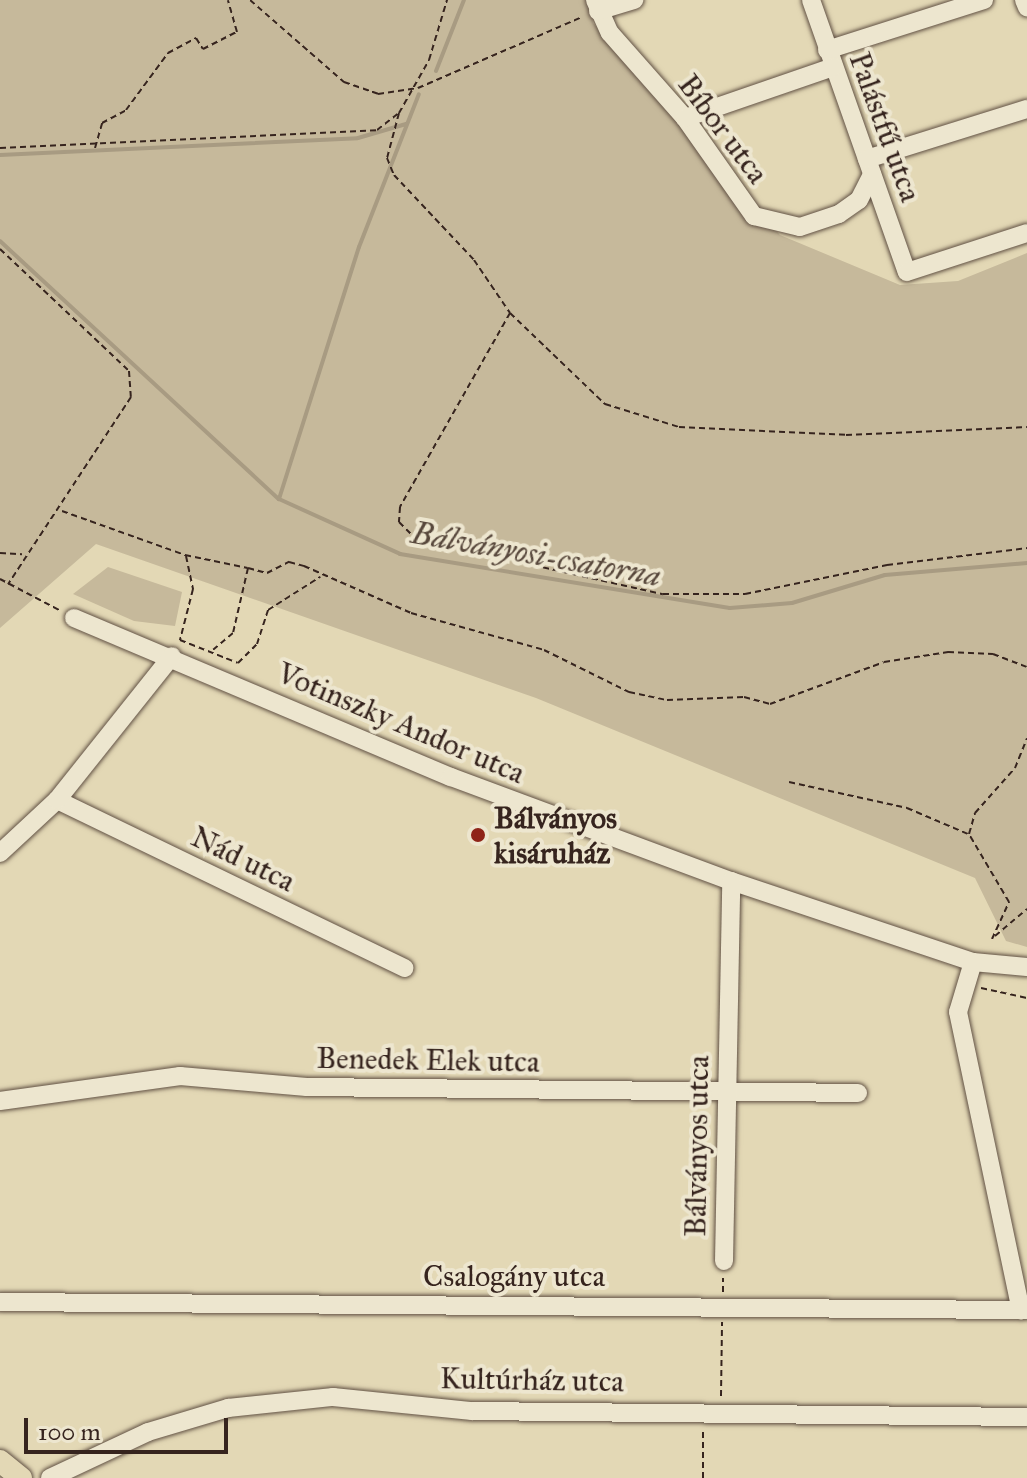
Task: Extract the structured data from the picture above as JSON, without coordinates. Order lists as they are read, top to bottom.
{
  "streets": {
    "street": [
      "Palástfű utca",
      "Bíbor utca",
      "Votinszky Andor utca",
      "Nád utca",
      "Benedek Elek utca",
      "Bálványos utca",
      "Csalogány utca",
      "Kultúrház utca"
    ]
  },
  "crossings": [
    ["Palástfű utca", "Bíbor utca"],
    ["Votinszky Andor utca", "Bálványos utca"],
    ["Benedek Elek utca", "Bálványos utca"],
    ["Bálványos utca", "Csalogány utca"],
    ["Bálványos utca", "Kultúrház utca"]
  ],
  "water": ["Bálványosi-csatorna"],
  "places": ["Bálványos kisáruház"],
  "scale_bar": "100 m"
}
